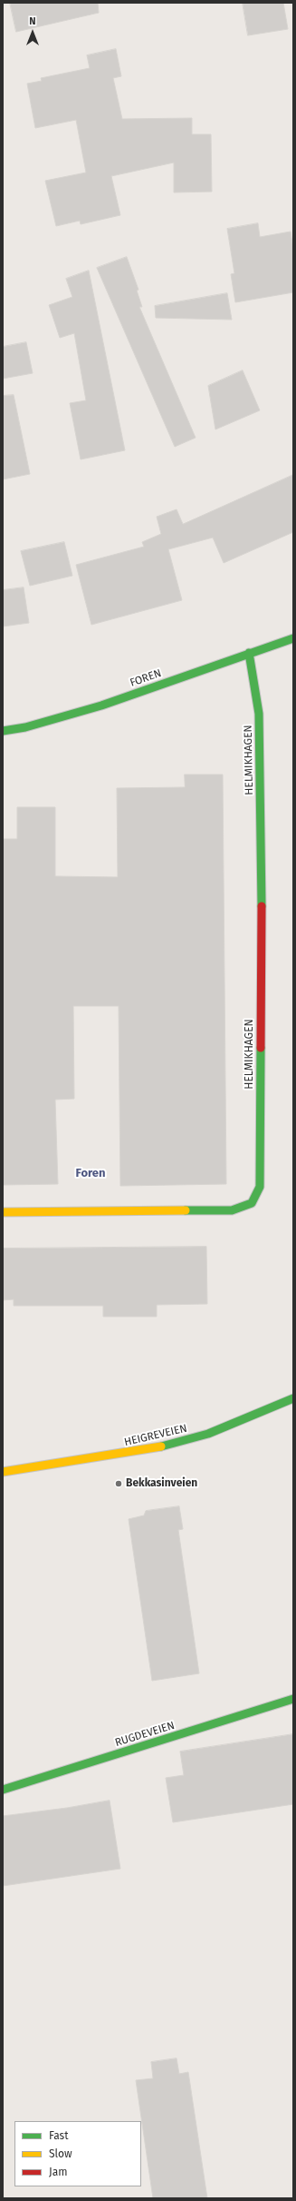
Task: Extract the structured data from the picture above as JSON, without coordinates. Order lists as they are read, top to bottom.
{
  "streets": {
    "street": [
      "FOREN",
      "HELMIKHAGEN",
      "HEIGREVEIEN",
      "RUGDEVEIEN"
    ]
  },
  "crossings": [
    ["FOREN", "HELMIKHAGEN"]
  ],
  "districts": ["Foren"],
  "places": ["Bekkasinveien"],
  "legend": ["Fast", "Slow", "Jam"],
  "north": "top"
}
